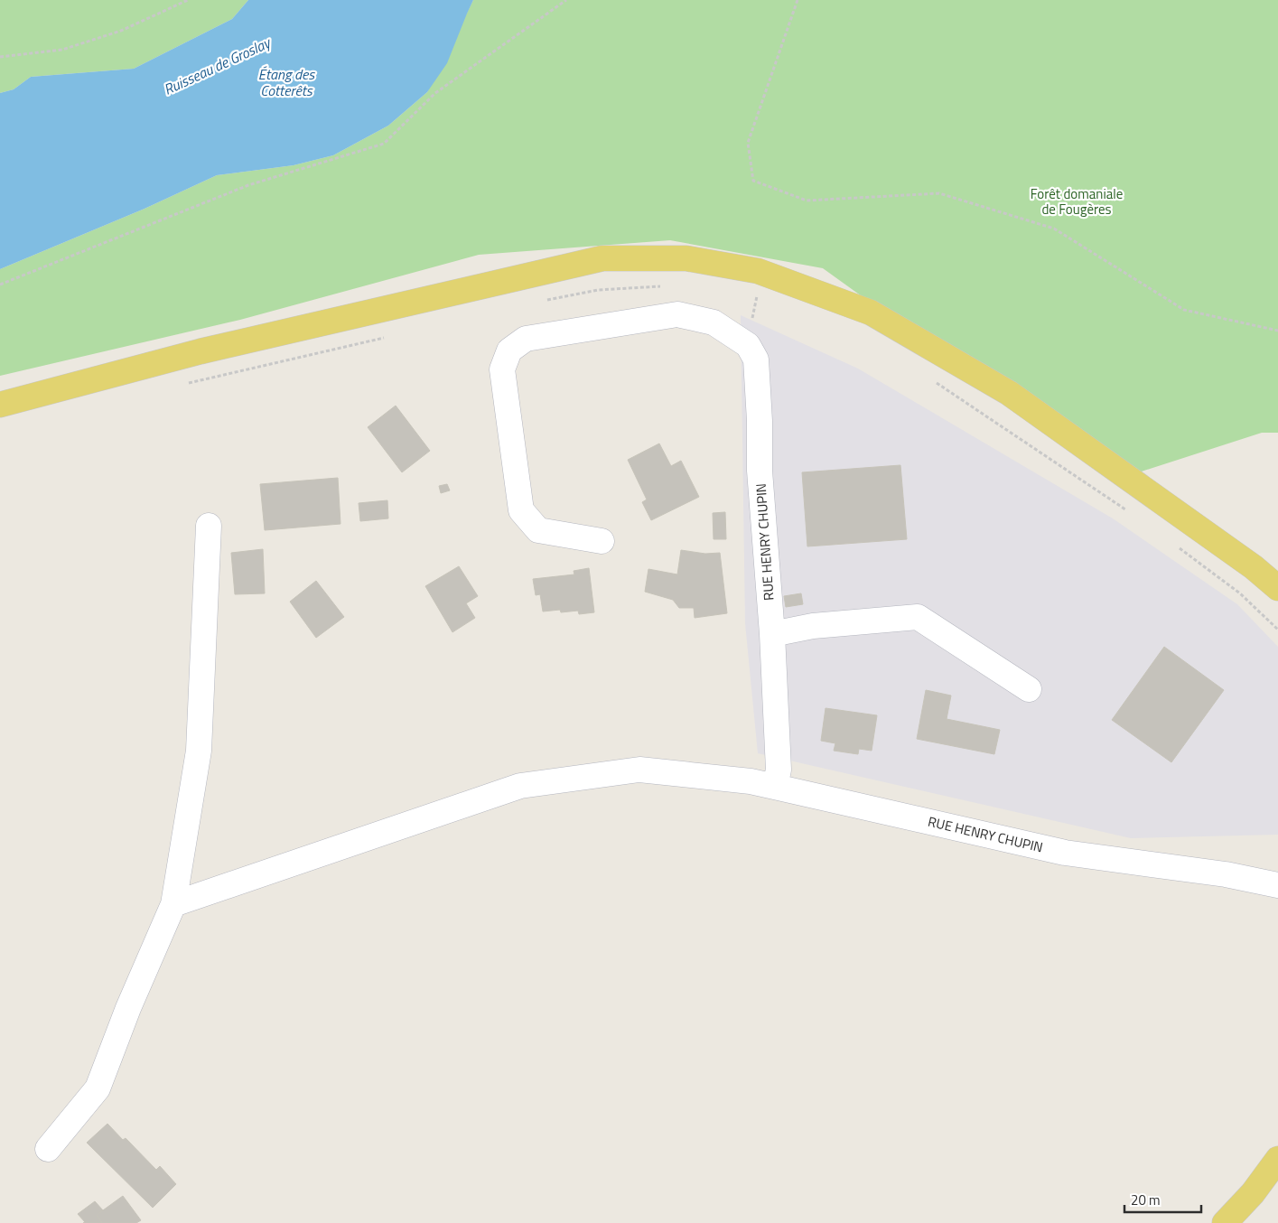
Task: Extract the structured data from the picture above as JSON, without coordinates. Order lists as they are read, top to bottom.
{
  "streets": {
    "street": ["RUE HENRY CHUPIN"]
  },
  "water": ["Ruisseau de Groslay", "Étang des Cotterêts"],
  "parks": ["Forêt domaniale de Fougères"],
  "scale_bar": "20 m"
}
